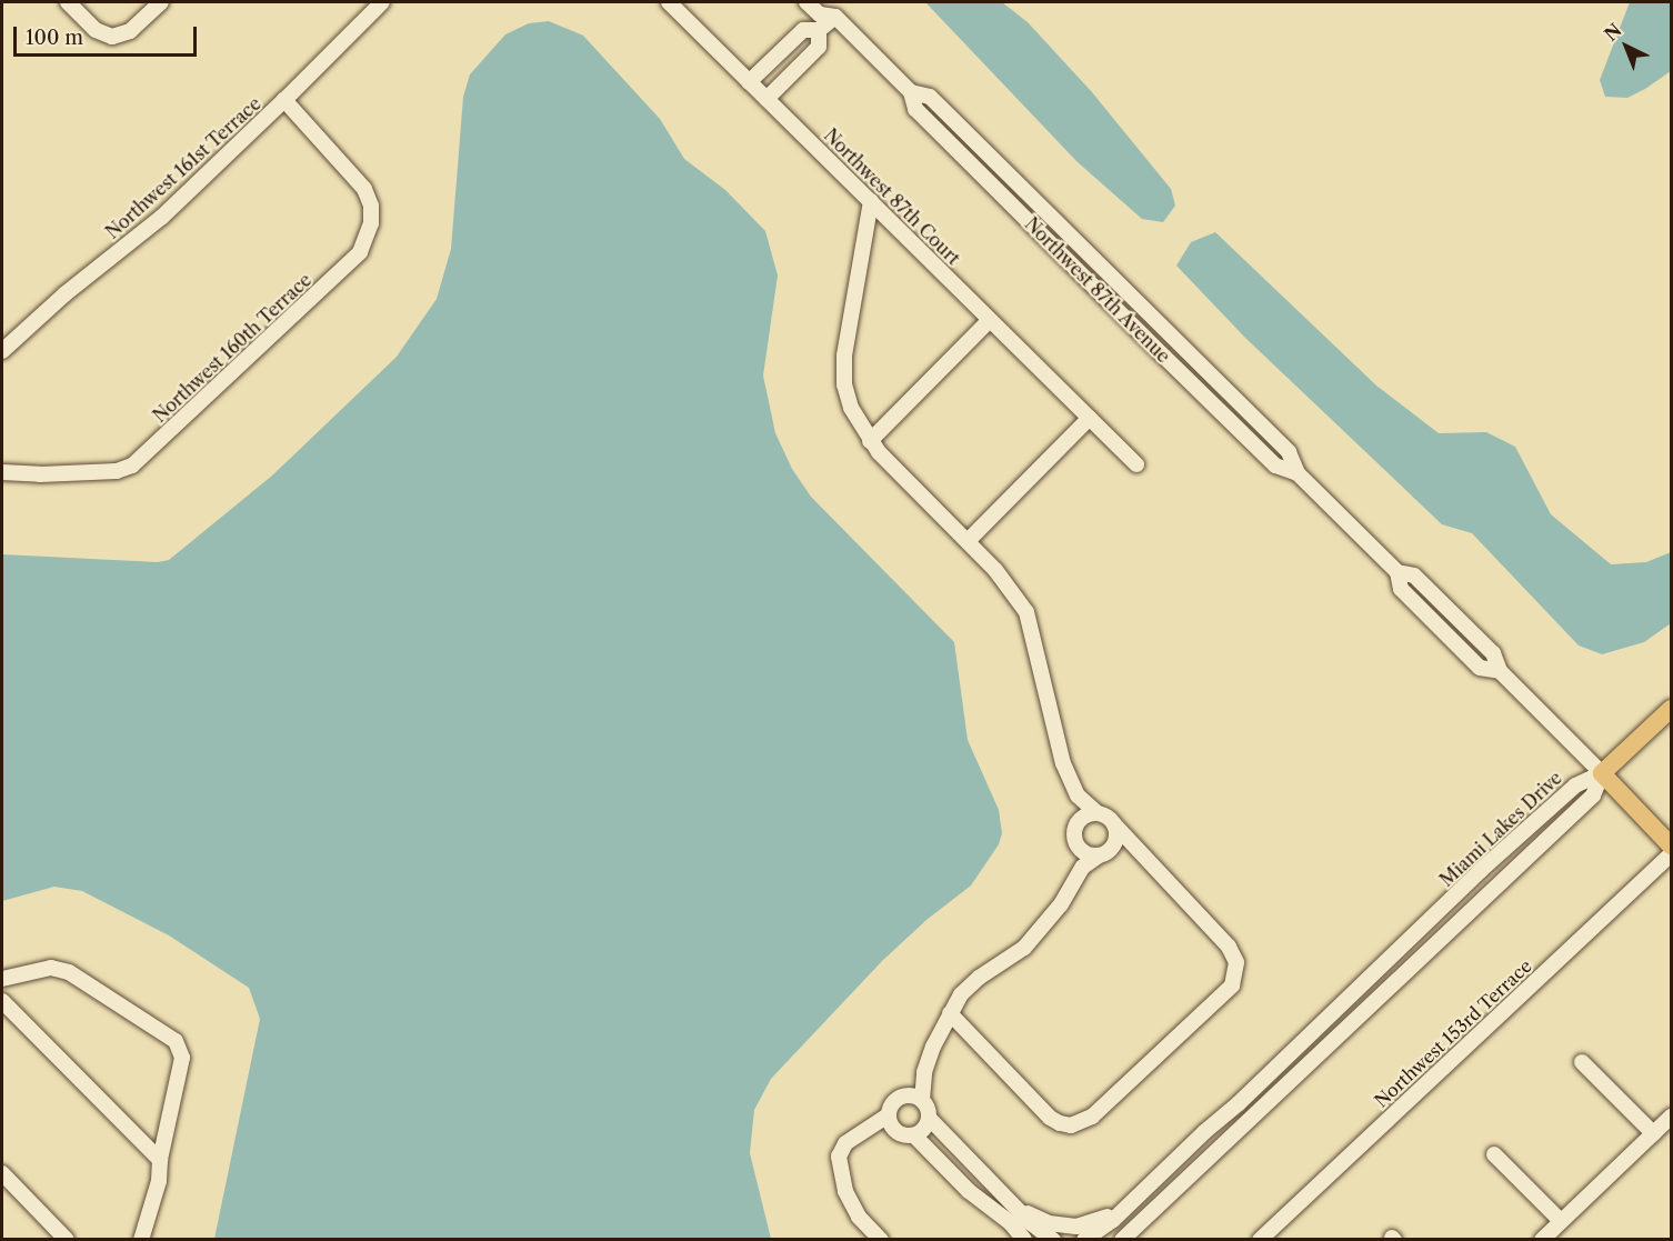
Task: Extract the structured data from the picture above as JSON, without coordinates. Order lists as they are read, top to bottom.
{
  "streets": {
    "main road": ["Northwest 87th Avenue"],
    "street": [
      "Northwest 161st Terrace",
      "Northwest 87th Court",
      "Northwest 160th Terrace",
      "Miami Lakes Drive",
      "Northwest 153rd Terrace"
    ]
  },
  "crossings": [
    ["Northwest 161st Terrace", "Northwest 160th Terrace"],
    ["Northwest 87th Avenue", "Miami Lakes Drive"]
  ],
  "scale_bar": "100 m",
  "north": "top left"
}
